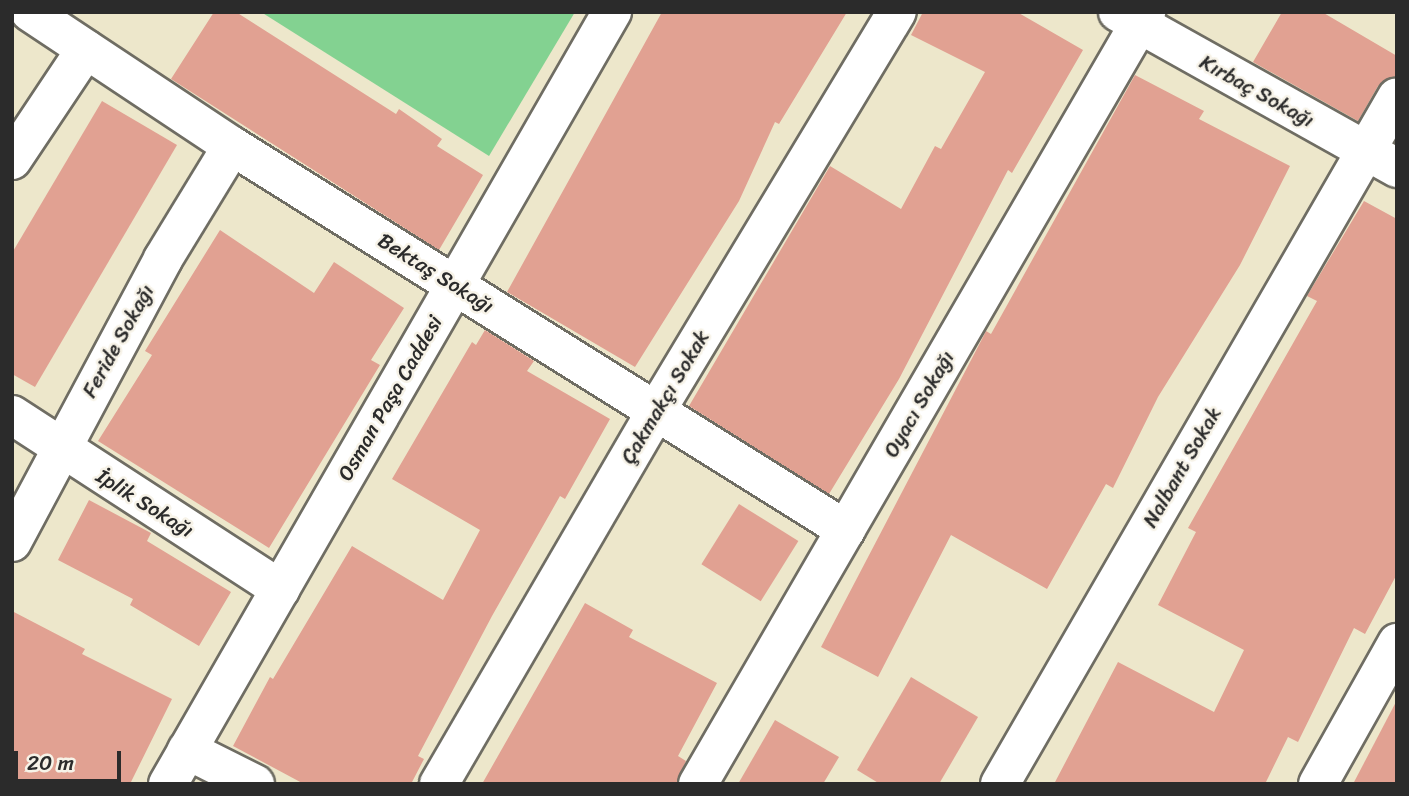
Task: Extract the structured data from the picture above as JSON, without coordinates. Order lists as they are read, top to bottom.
{
  "streets": {
    "street": [
      "Kırbaç Sokağı",
      "Bektaş Sokağı",
      "Feride Sokağı",
      "Çakmakçı Sokak",
      "Osman Paşa Caddesi",
      "Oyacı Sokağı",
      "Nalbant Sokak",
      "İplik Sokağı"
    ]
  },
  "crossings": [
    ["Kırbaç Sokağı", "Oyacı Sokağı"],
    ["Kırbaç Sokağı", "Nalbant Sokak"],
    ["Bektaş Sokağı", "Feride Sokağı"],
    ["Bektaş Sokağı", "Çakmakçı Sokak"],
    ["Bektaş Sokağı", "Osman Paşa Caddesi"],
    ["Bektaş Sokağı", "Oyacı Sokağı"],
    ["Feride Sokağı", "İplik Sokağı"],
    ["Osman Paşa Caddesi", "İplik Sokağı"]
  ],
  "scale_bar": "20 m"
}
